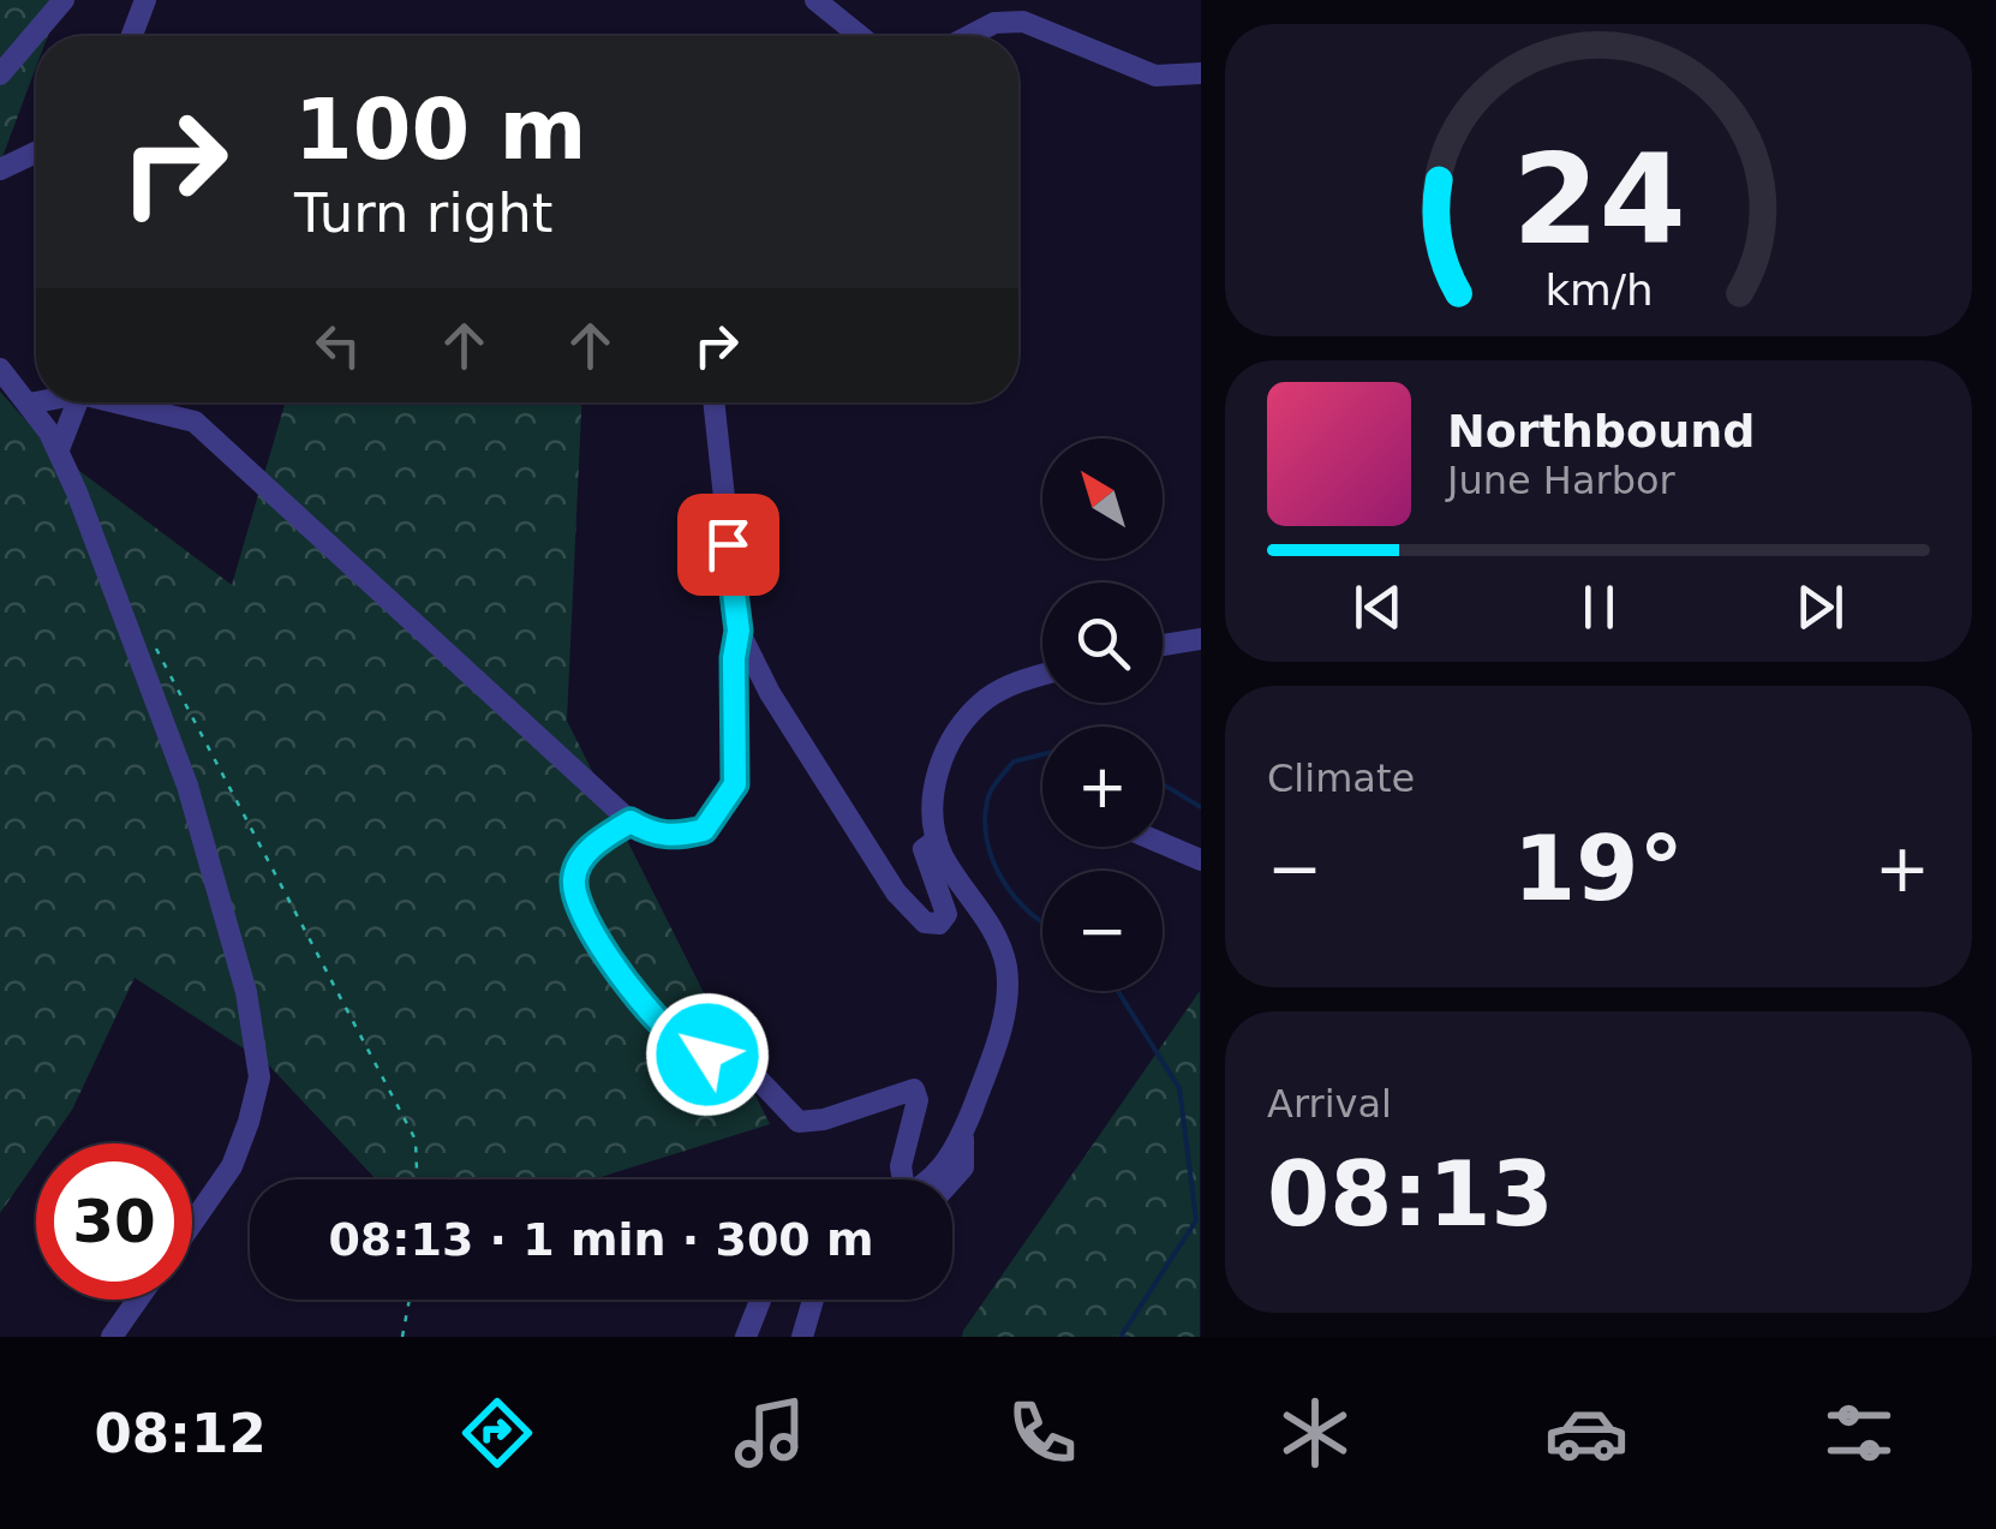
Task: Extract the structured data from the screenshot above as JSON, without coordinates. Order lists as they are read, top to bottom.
{
  "north": "top left",
  "page": {
    "turn": ["100 m", "Turn right"],
    "song": ["Northbound", "June Harbor"],
    "map_buttons": ["+", "−"],
    "tile": [
      "Climate",
      ["Arrival", "08:13"]
    ],
    "heat": ["−", "19°", "+"],
    "limit": "30",
    "trip": "08:13 · 1 min · 300 m",
    "tabs": "08:12",
    "gauge": ["24", "km/h"]
  }
}
